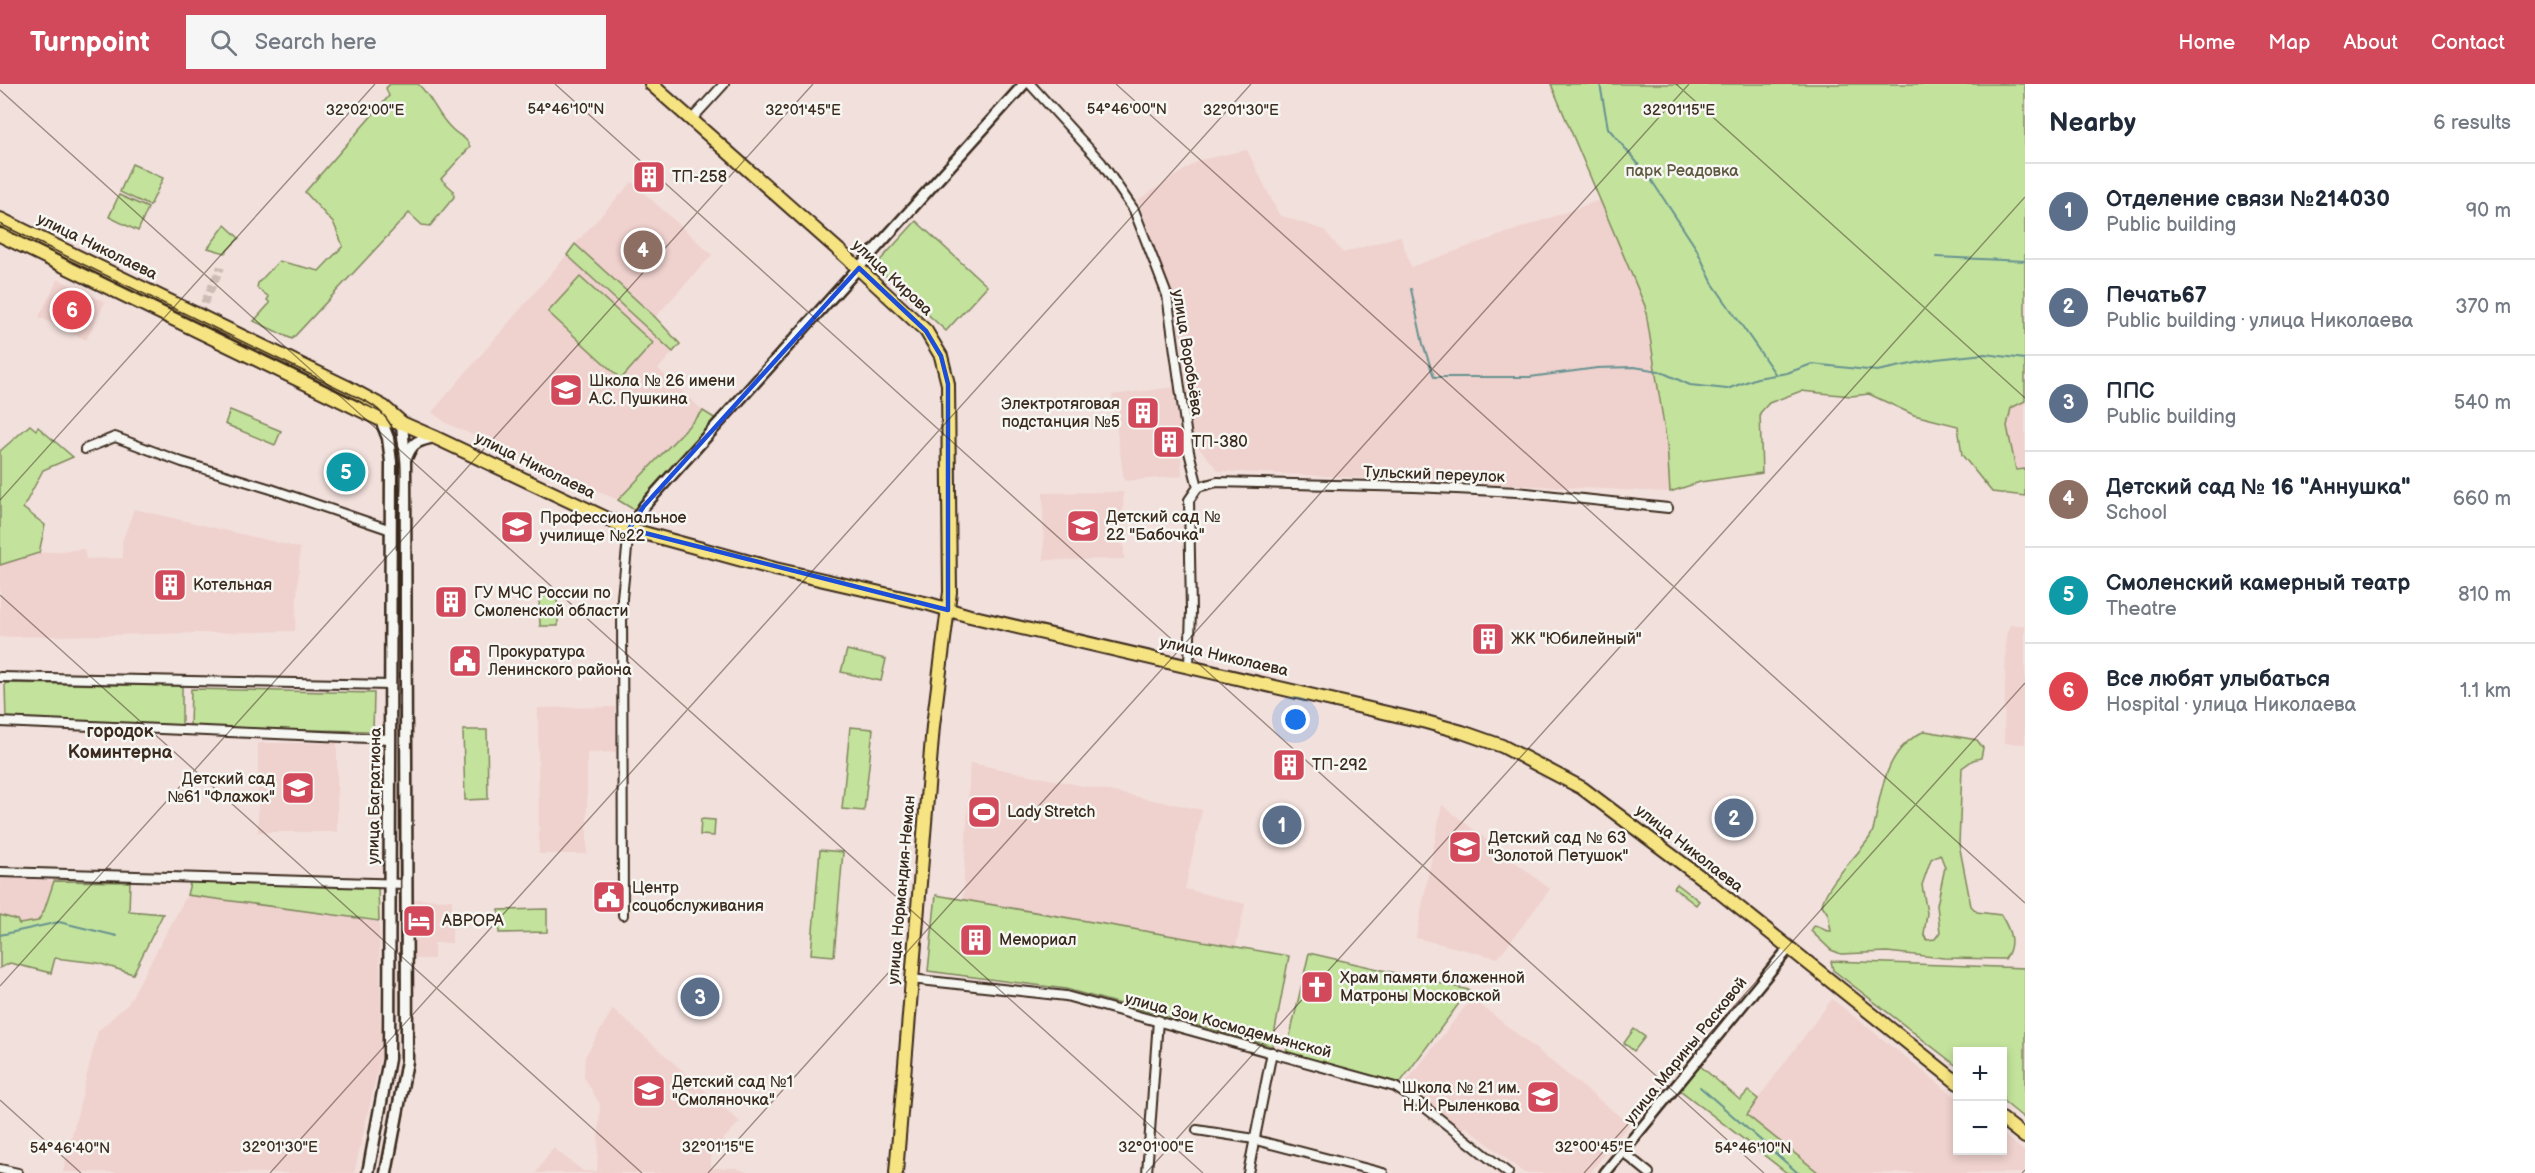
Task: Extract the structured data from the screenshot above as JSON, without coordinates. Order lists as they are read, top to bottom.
{
  "streets": {
    "main road": [
      "улица Николаева",
      "улица Кирова",
      "улица Багратиона",
      "улица Нормандия-Неман"
    ],
    "street": [
      "улица Воробьёва",
      "Тульский переулок",
      "улица Зои Космодемьянской",
      "улица Марины Расковой"
    ]
  },
  "crossings": [
    ["улица Николаева", "улица Кирова"],
    ["улица Николаева", "улица Багратиона"],
    ["улица Николаева", "улица Нормандия-Неман"],
    ["улица Николаева", "улица Марины Расковой"],
    ["улица Кирова", "улица Нормандия-Неман"],
    ["улица Воробьёва", "Тульский переулок"],
    ["улица Нормандия-Неман", "улица Зои Космодемьянской"]
  ],
  "districts": ["городок Коминтерна"],
  "parks": ["парк Реадовка"],
  "places": {
    "building": [
      "ТП-258",
      "Электротяговая подстанция №5",
      "ТП-380",
      "Котельная",
      "ГУ МЧС России по Смоленской области",
      "ЖК \"Юбилейный\"",
      "ТП-292",
      "Мемориал"
    ],
    "school or university": [
      "Школа № 26 имени А.С. Пушкина",
      "Детский сад № 22 \"Бабочка\"",
      "Профессиональное училище №22",
      "Детский сад №61 \"Флажок\"",
      "Детский сад № 63 \"Золотой Петушок\"",
      "Детский сад №1 \"Смоляночка\"",
      "Школа № 21 им. Н.И. Рыленкова"
    ],
    "public building": ["Прокуратура Ленинского района", "Центр соцобслуживания"],
    "sports": ["Lady Stretch"],
    "hotel": ["ABPOPA"],
    "church": ["Храм памяти блаженной Матроны Московской"]
  },
  "page": {
    "header": "Turnpoint",
    "search": "Search here",
    "nav": [
      "Home",
      "Map",
      "About",
      "Contact"
    ],
    "heading": ["Nearby", "6 results"],
    "list": [
      {
        "mark": "1",
        "name": "Отделение связи №214030",
        "note": "Public building",
        "value": "90 m"
      },
      {
        "mark": "2",
        "name": "Печать67",
        "note": "Public building · улица Николаева",
        "value": "370 m"
      },
      {
        "mark": "3",
        "name": "ППС",
        "note": "Public building",
        "value": "540 m"
      },
      {
        "mark": "4",
        "name": "Детский сад № 16 \"Аннушка\"",
        "note": "School",
        "value": "660 m"
      },
      {
        "mark": "5",
        "name": "Смоленский камерный театр",
        "note": "Theatre",
        "value": "810 m"
      },
      {
        "mark": "6",
        "name": "Все любят улыбаться",
        "note": "Hospital · улица Николаева",
        "value": "1.1 km"
      }
    ],
    "pins": [
      "4",
      "6",
      "5",
      "2",
      "1",
      "3"
    ],
    "map_buttons": ["+", "−"]
  },
  "coordinates": [
    "54°46'10\"N",
    "54°46'00\"N",
    "32°02'00\"E",
    "32°01'30\"E",
    "32°01'15\"E",
    "32°01'45\"E",
    "32°01'00\"E",
    "32°00'45\"E",
    "54°46'40\"N"
  ]
}
